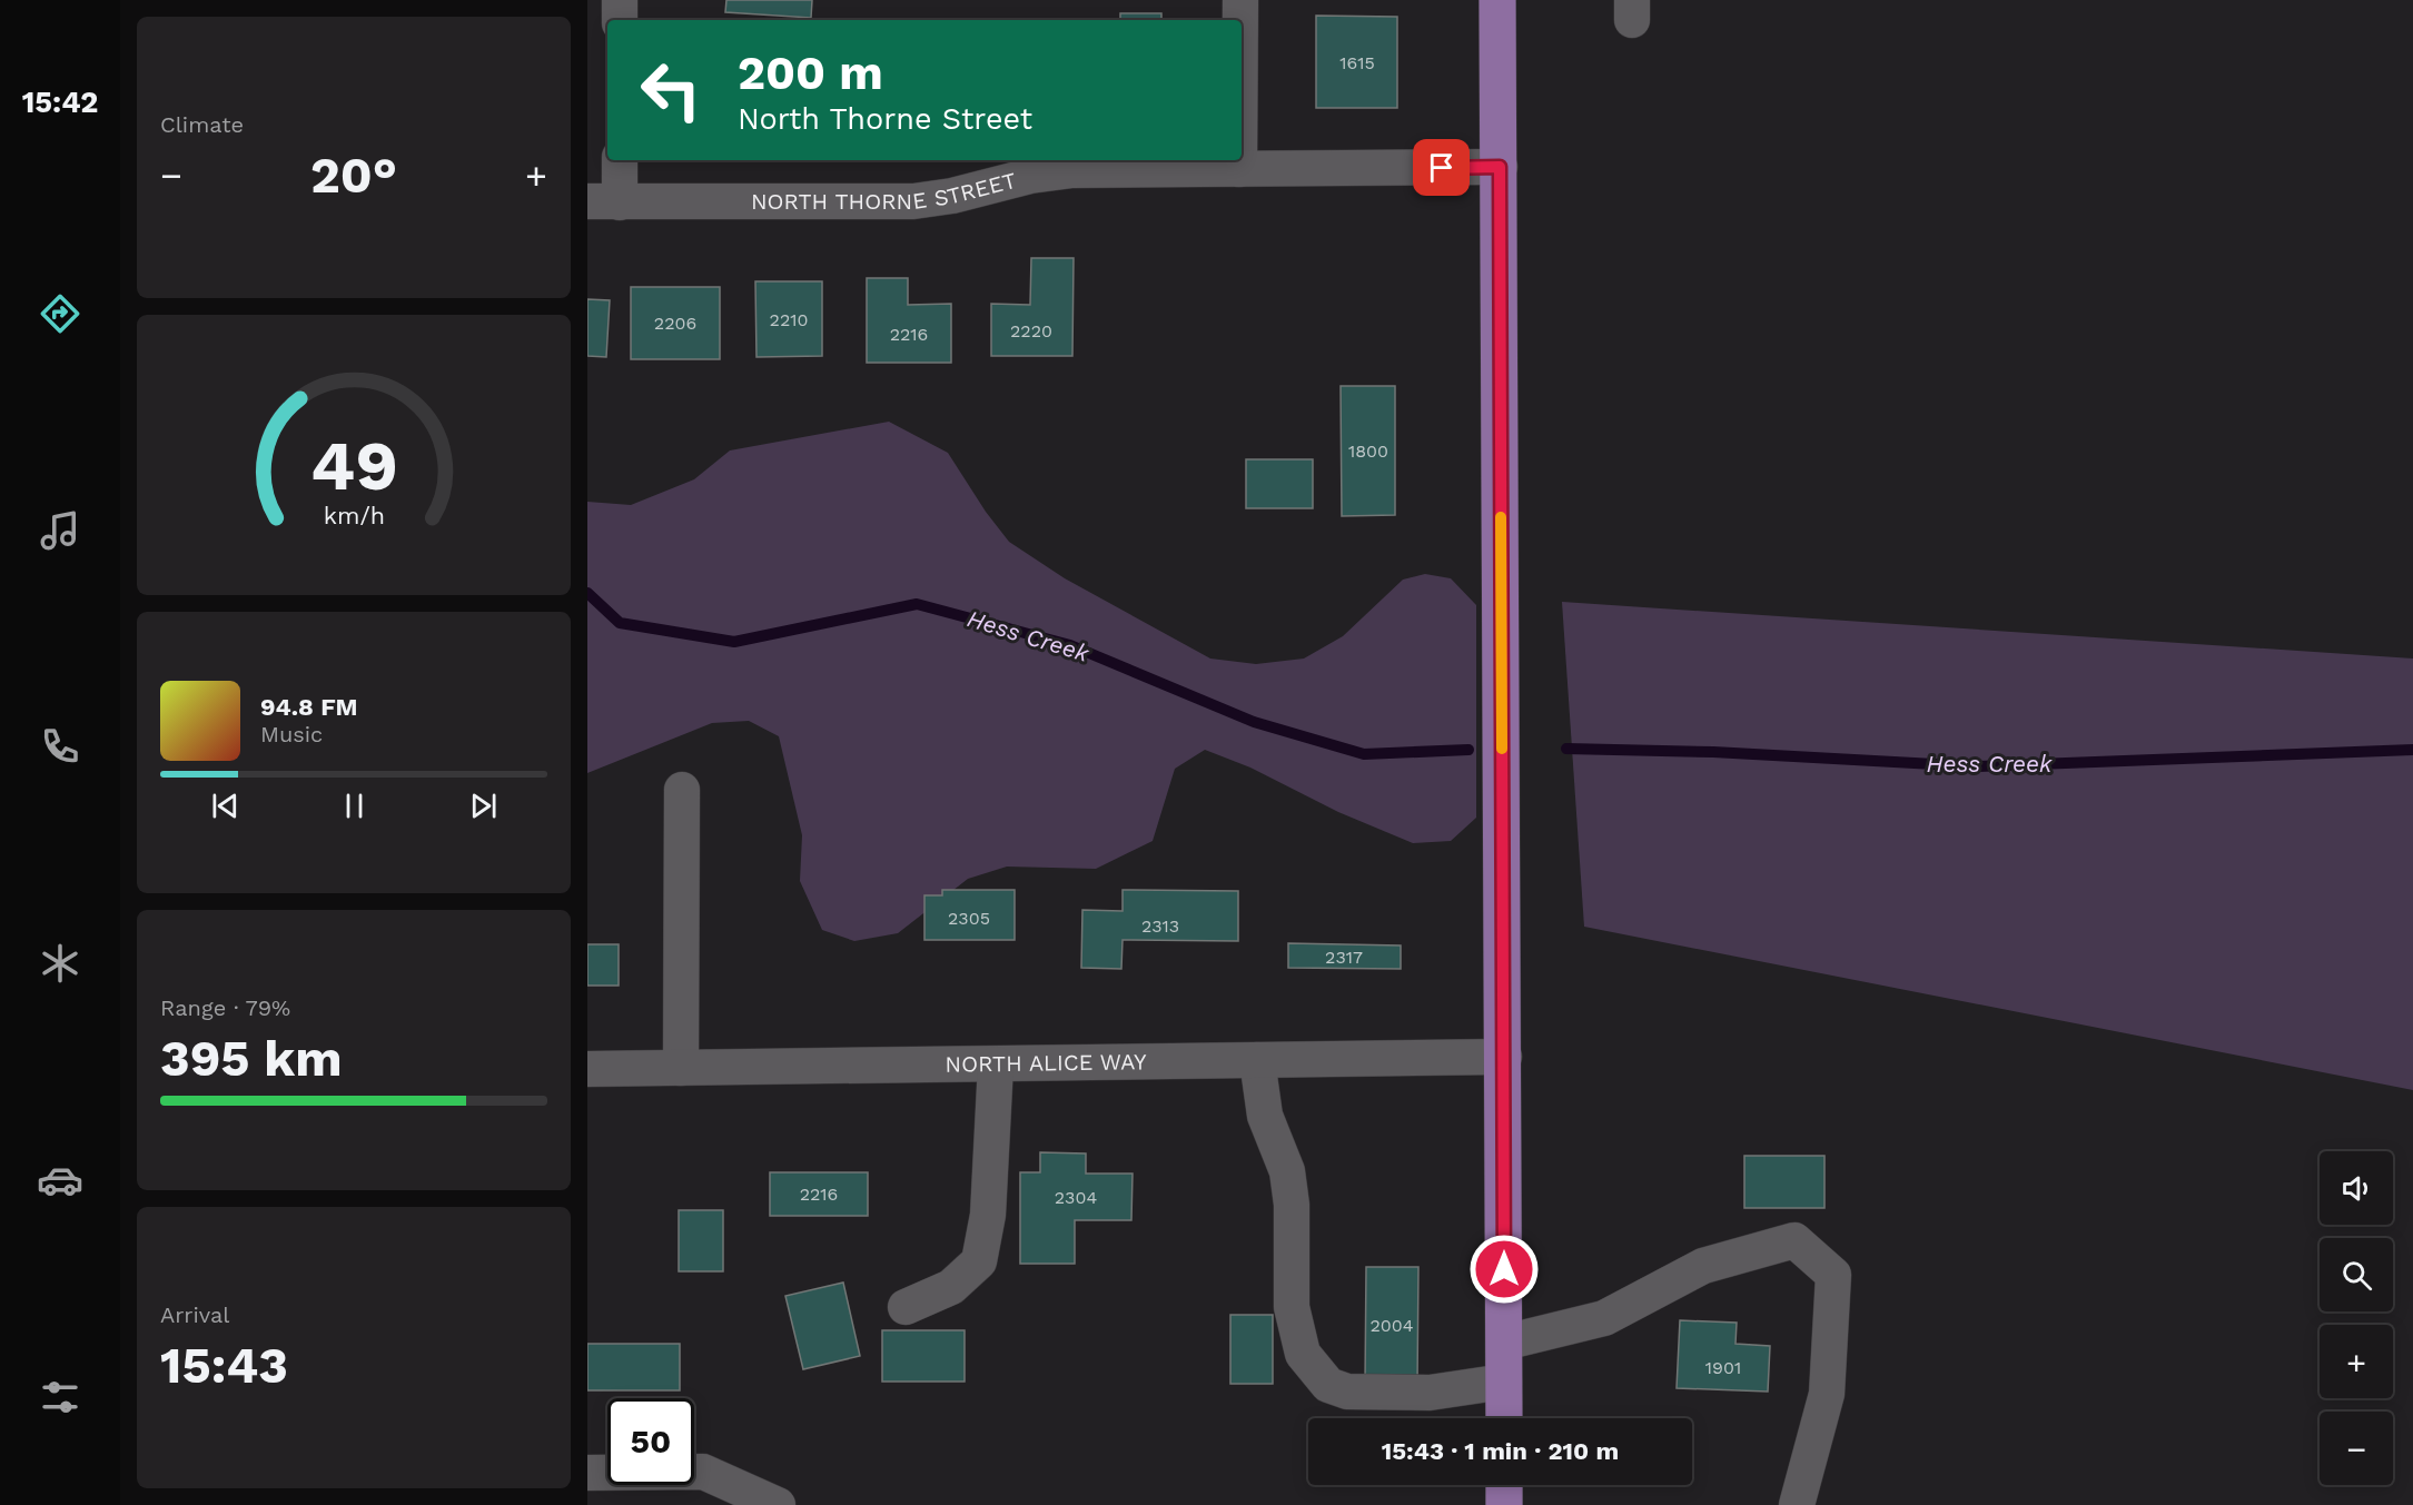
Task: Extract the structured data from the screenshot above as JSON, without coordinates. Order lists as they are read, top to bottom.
{
  "streets": {
    "street": ["NORTH THORNE STREET", "NORTH ALICE WAY"]
  },
  "water": ["Hess Creek"],
  "house_numbers": [
    "1615",
    "2210",
    "2206",
    "2220",
    "2216",
    "1800",
    "2305",
    "2313",
    "2317",
    "2216",
    "2304",
    "2004",
    "1901"
  ],
  "page": {
    "tabs": "15:42",
    "tile": [
      "Climate",
      ["Range · 79%", "395 km"],
      ["Arrival", "15:43"]
    ],
    "turn": ["200 m", "North Thorne Street"],
    "heat": ["−", "20°", "+"],
    "song": ["94.8 FM", "Music"],
    "map_buttons": ["+", "−"],
    "limit": "50",
    "trip": "15:43 · 1 min · 210 m",
    "gauge": ["49", "km/h"]
  }
}
